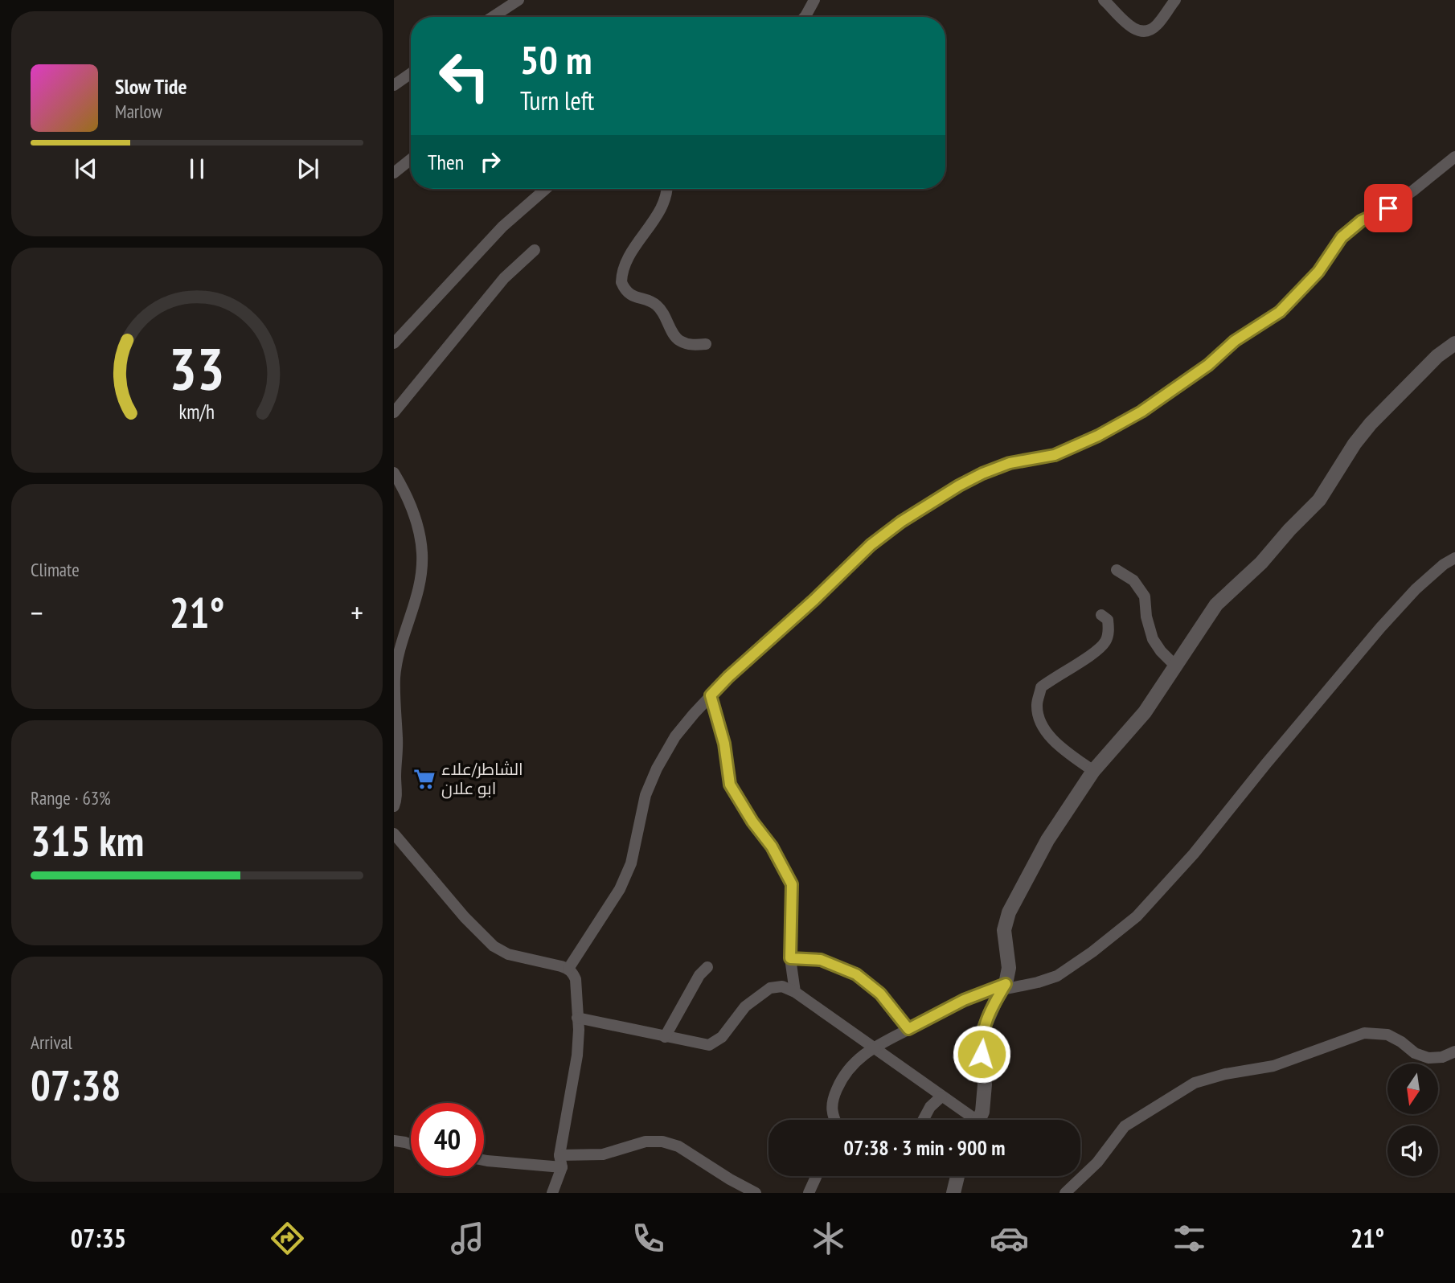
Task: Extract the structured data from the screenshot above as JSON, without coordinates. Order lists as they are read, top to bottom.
{
  "places": {
    "supermarket": ["الشاطر/علاء ابو علان"]
  },
  "north": "bottom",
  "page": {
    "turn": ["50 m", "Turn left"],
    "song": ["Slow Tide", "Marlow"],
    "then": "Then",
    "tile": [
      "Climate",
      ["Range · 63%", "315 km"],
      ["Arrival", "07:38"]
    ],
    "heat": ["−", "21°", "+"],
    "limit": "40",
    "trip": "07:38 · 3 min · 900 m",
    "tabs": ["07:35", "21°"],
    "gauge": ["33", "km/h"]
  }
}
